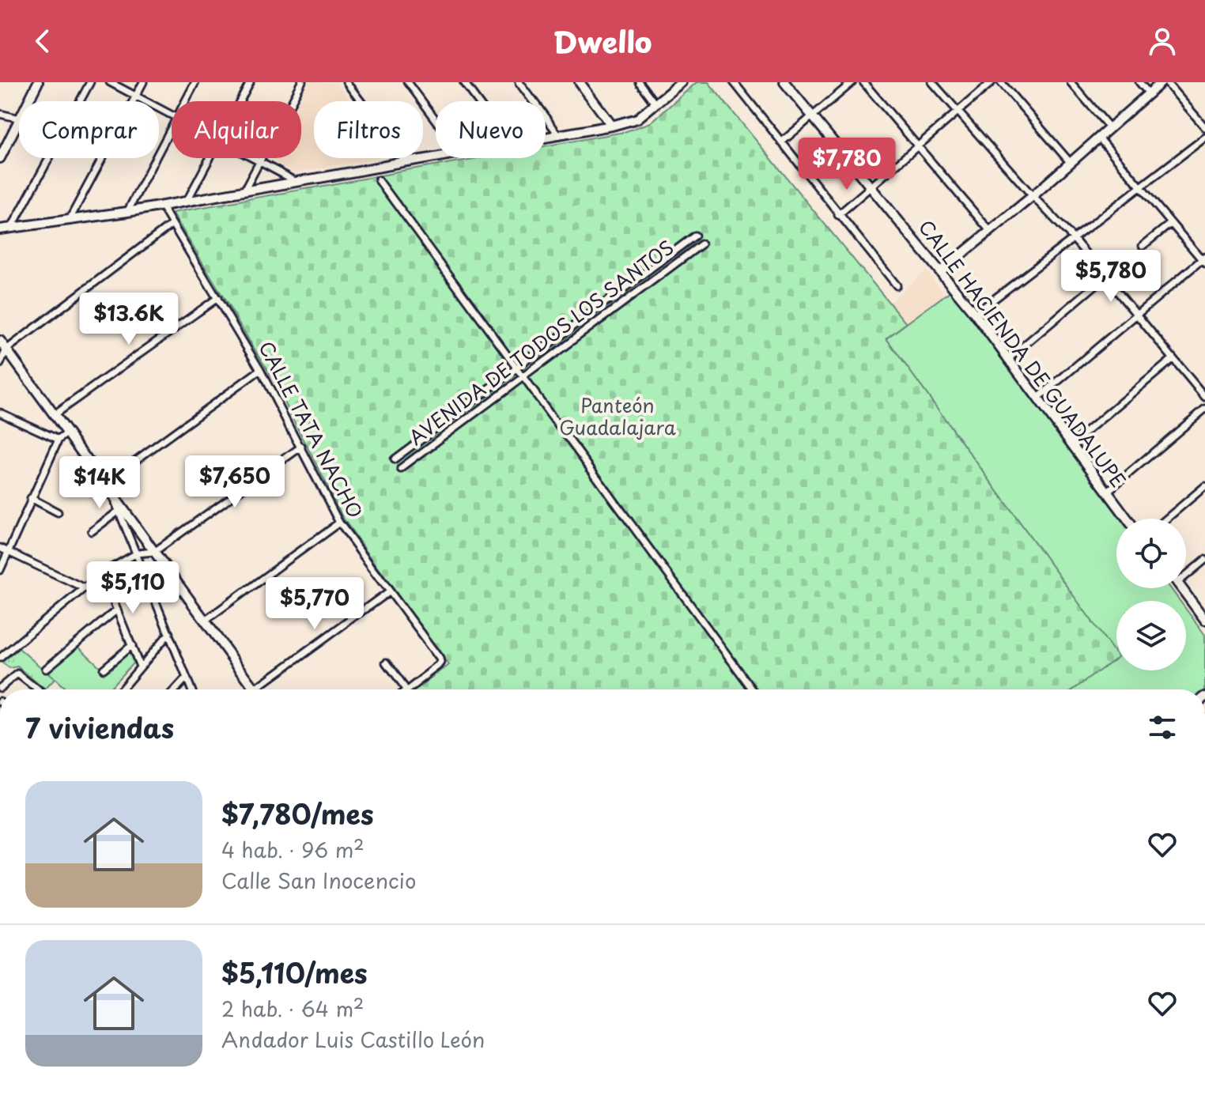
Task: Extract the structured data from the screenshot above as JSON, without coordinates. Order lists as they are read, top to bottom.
{
  "streets": {
    "street": ["AVENIDA DE TODOS LOS SANTOS", "CALLE HACIENDA DE GUADALUPE", "CALLE TATA NACHO"]
  },
  "parks": ["Panteón Guadalajara"],
  "page": {
    "header": "Dwello",
    "chip": [
      "Comprar",
      "Alquilar",
      "Filtros",
      "Nuevo"
    ],
    "price": [
      "$7,780",
      "$5,780",
      "$13.6K",
      "$7,650",
      "$14K",
      "$5,110",
      "$5,770"
    ],
    "heading": "7 viviendas",
    "list": [
      {
        "name": "$7,780/mes",
        "note": "4 hab. · 96 m² · Calle San Inocencio"
      },
      {
        "name": "$5,110/mes",
        "note": "2 hab. · 64 m² · Andador Luis Castillo León"
      }
    ]
  }
}
